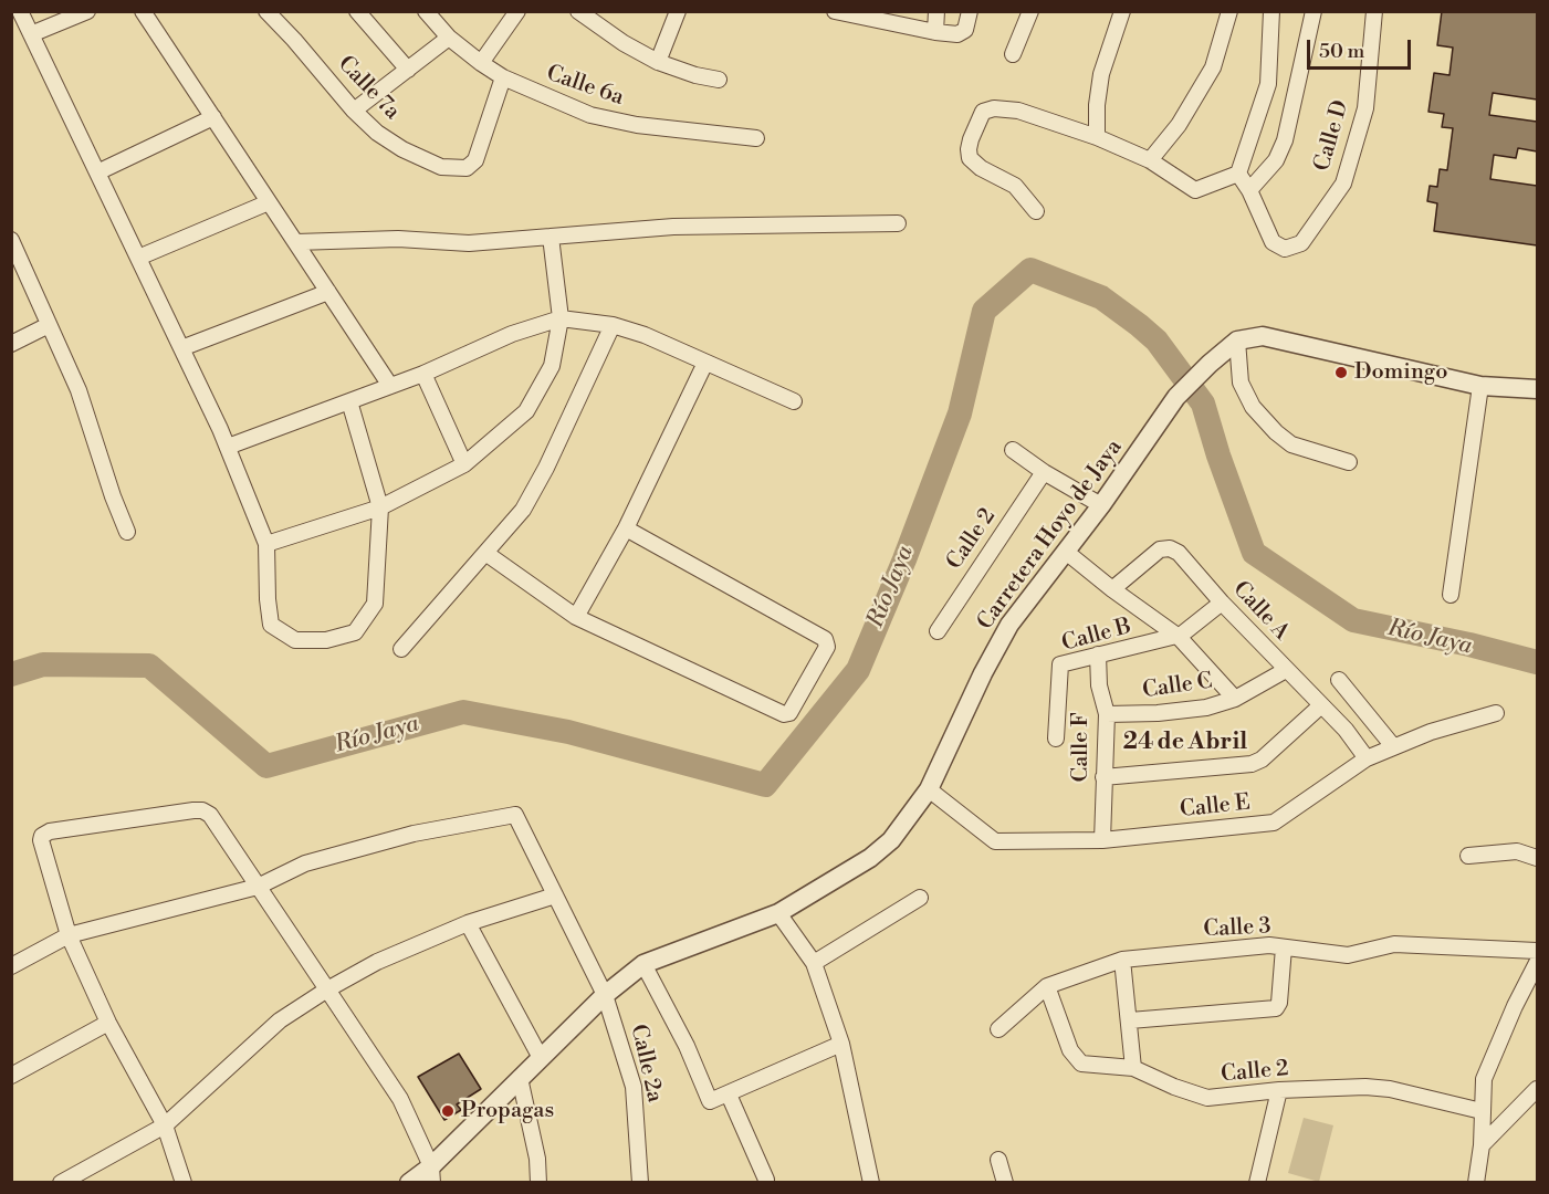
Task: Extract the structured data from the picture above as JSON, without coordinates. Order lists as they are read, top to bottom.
{
  "streets": {
    "street": [
      "Calle 6a",
      "Calle 7a",
      "Calle D",
      "Carretera Hoyo de Jaya",
      "Calle 2",
      "Calle A",
      "Calle B",
      "Calle C",
      "Calle F",
      "Calle E",
      "Calle 3",
      "Calle 2a"
    ]
  },
  "crossings": [
    ["Calle 6a", "Calle 7a"],
    ["Carretera Hoyo de Jaya", "Calle E"],
    ["Carretera Hoyo de Jaya", "Calle 2a"],
    ["Calle 2", "Calle 3"],
    ["Calle A", "Calle B"],
    ["Calle A", "Calle C"],
    ["Calle A", "Calle E"],
    ["Calle B", "Calle F"],
    ["Calle C", "Calle F"],
    ["Calle F", "Calle E"]
  ],
  "districts": ["24 de Abril"],
  "water": ["Río Jaya"],
  "places": ["Domingo", "Propagas"],
  "scale_bar": "50 m"
}
